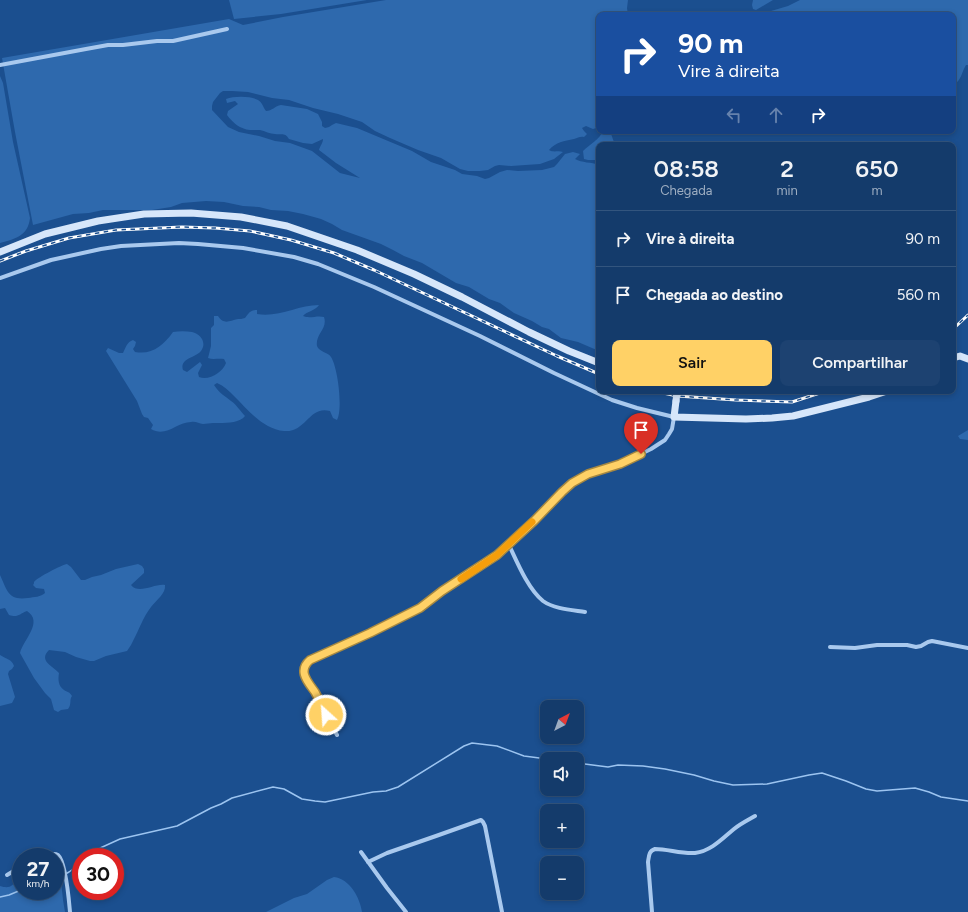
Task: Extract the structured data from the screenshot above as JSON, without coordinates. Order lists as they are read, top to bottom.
{
  "north": "top right",
  "page": {
    "turn": ["90 m", "Vire à direita"],
    "eta": [
      "08:58",
      "Chegada",
      "2",
      "min",
      "650",
      "m"
    ],
    "list": [
      {
        "name": "Vire à direita",
        "value": "90 m"
      },
      {
        "name": "Chegada ao destino",
        "value": "560 m"
      }
    ],
    "buttons": ["Sair", "Compartilhar"],
    "map_buttons": ["+", "−"],
    "speed": "27 km/h",
    "limit": "30"
  }
}
